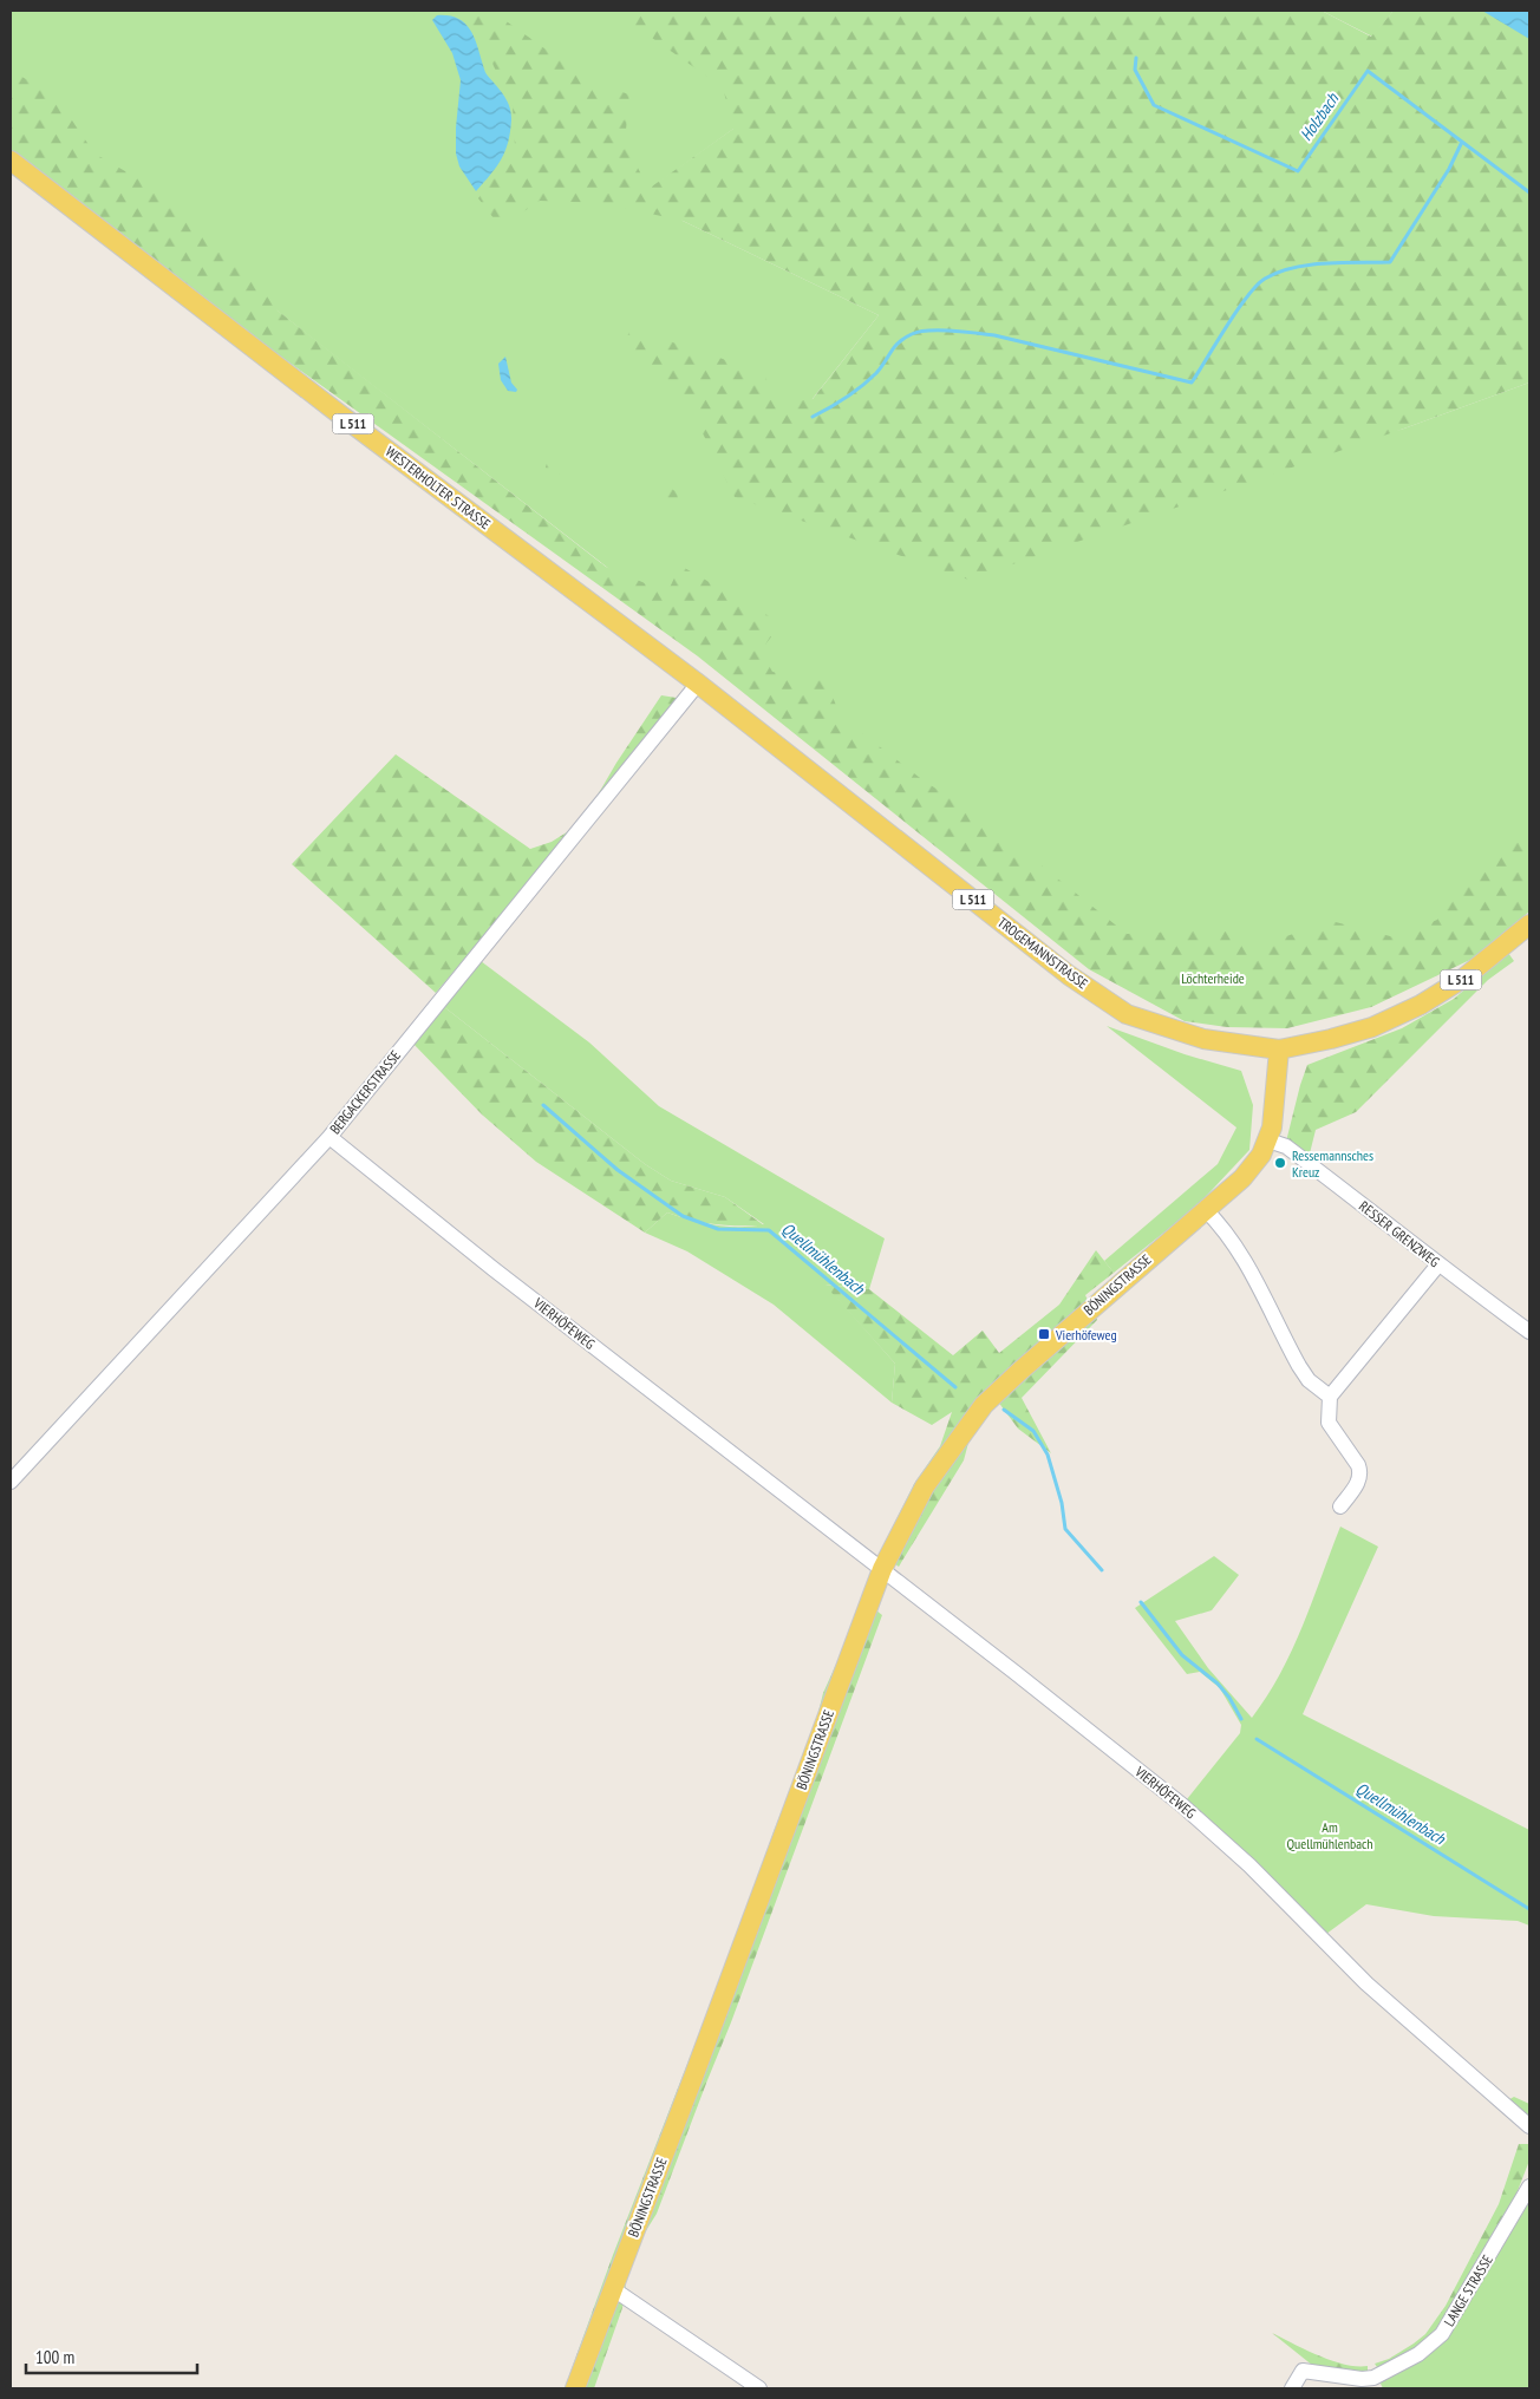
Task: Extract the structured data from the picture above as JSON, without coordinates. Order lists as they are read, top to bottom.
{
  "streets": {
    "main road": [
      "L 511",
      "WESTERHOLTER STRASSE",
      "TROGEMANNSTRASSE",
      "BÖNINGSTRASSE"
    ],
    "street": [
      "BERGACKERSTRASSE",
      "RESSER GRENZWEG",
      "VIERHÖFEWEG",
      "LANGE STRASSE"
    ]
  },
  "crossings": [
    ["L 511", "TROGEMANNSTRASSE"],
    ["L 511", "BÖNINGSTRASSE"],
    ["WESTERHOLTER STRASSE", "TROGEMANNSTRASSE"],
    ["WESTERHOLTER STRASSE", "BERGACKERSTRASSE"],
    ["TROGEMANNSTRASSE", "BERGACKERSTRASSE"],
    ["TROGEMANNSTRASSE", "BÖNINGSTRASSE"],
    ["BERGACKERSTRASSE", "VIERHÖFEWEG"],
    ["RESSER GRENZWEG", "BÖNINGSTRASSE"],
    ["BÖNINGSTRASSE", "VIERHÖFEWEG"]
  ],
  "water": ["Holzbach", "Quellmühlenbach"],
  "parks": ["Löchterheide", "Am Quellmühlenbach"],
  "places": {
    "other": ["Ressemannsches Kreuz"],
    "transit": ["Vierhöfeweg"]
  },
  "scale_bar": "100 m"
}
